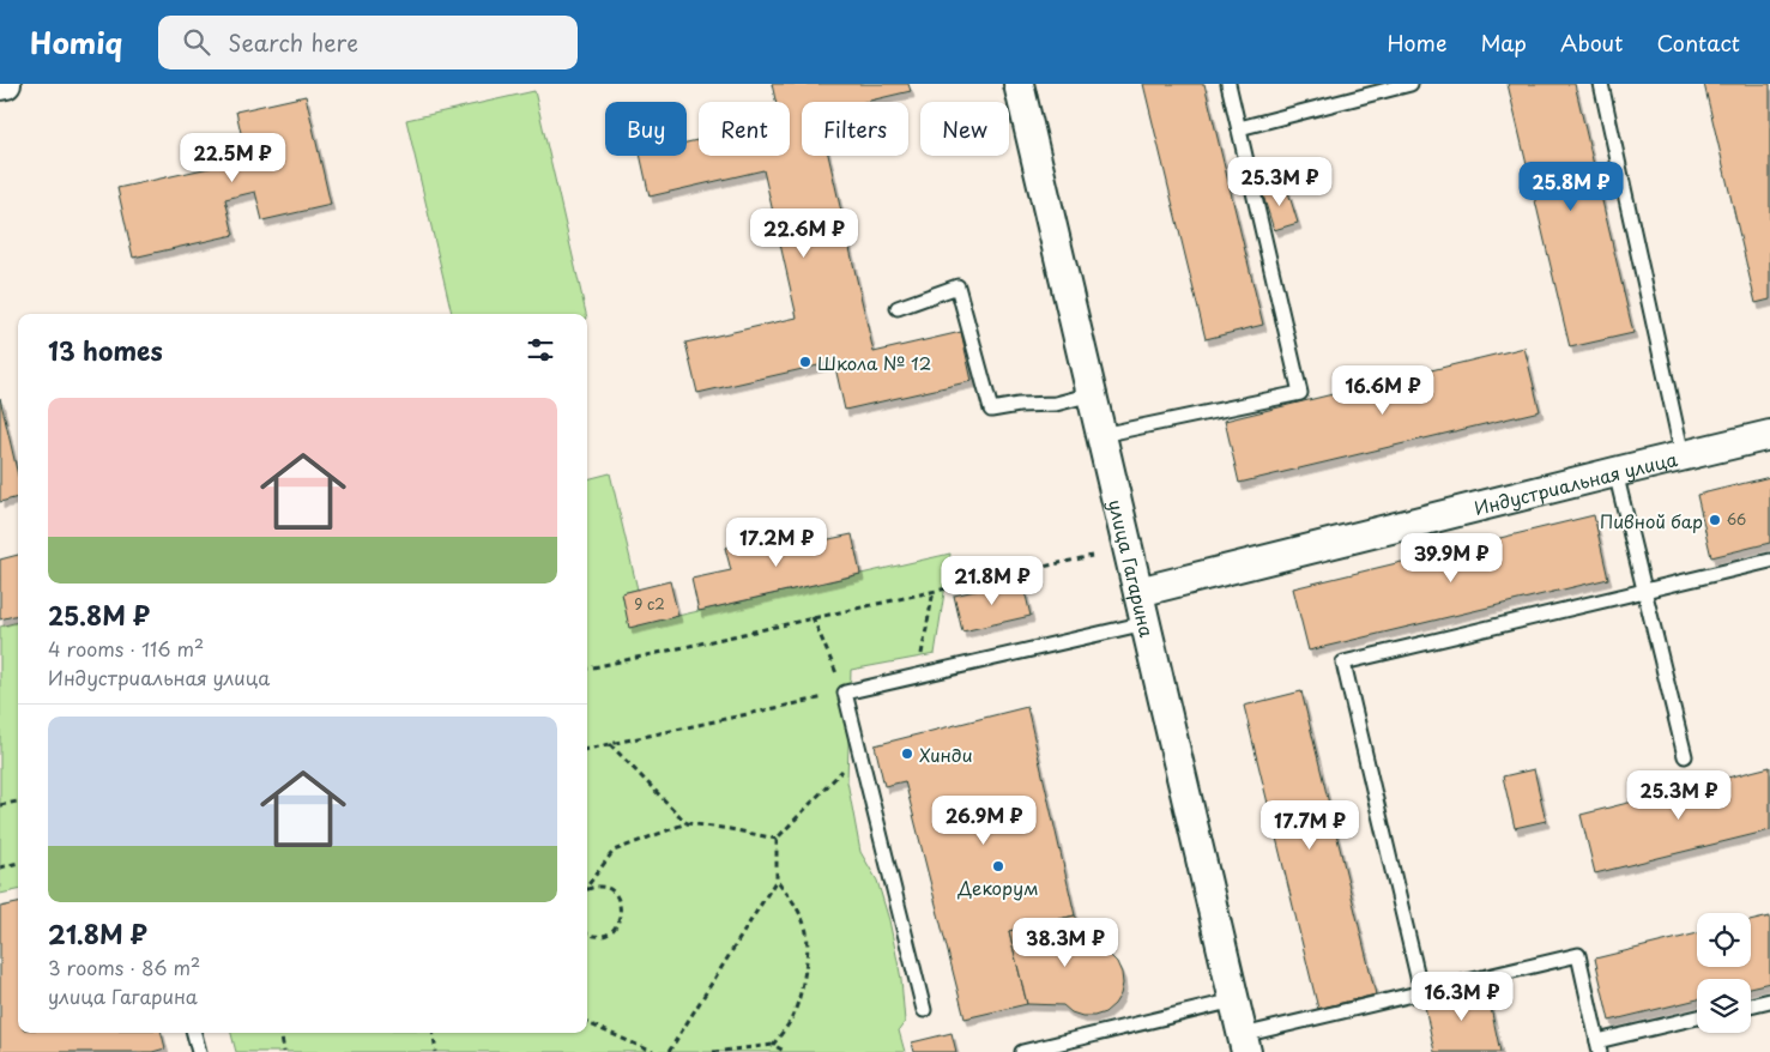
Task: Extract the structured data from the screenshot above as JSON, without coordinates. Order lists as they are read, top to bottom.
{
  "streets": {
    "street": ["Индустриальная улица", "улица Гагарина"]
  },
  "crossings": [
    ["Индустриальная улица", "улица Гагарина"]
  ],
  "places": [
    "Школа № 12",
    "Пивной бар",
    "Хинди",
    "Декорум"
  ],
  "house_numbers": ["66", "9 с2"],
  "page": {
    "header": "Homiq",
    "search": "Search here",
    "nav": [
      "Home",
      "Map",
      "About",
      "Contact"
    ],
    "chip": [
      "Buy",
      "Rent",
      "Filters",
      "New"
    ],
    "price": [
      "22.5M ₽",
      "25.3M ₽",
      "25.8M ₽",
      "22.6M ₽",
      "16.6M ₽",
      "17.2M ₽",
      "39.9M ₽",
      "21.8M ₽",
      "25.3M ₽",
      "26.9M ₽",
      "17.7M ₽",
      "38.3M ₽",
      "16.3M ₽"
    ],
    "heading": "13 homes",
    "list": [
      {
        "name": "25.8M ₽",
        "note": "4 rooms · 116 m² · Индустриальная улица"
      },
      {
        "name": "21.8M ₽",
        "note": "3 rooms · 86 m² · улица Гагарина"
      }
    ]
  }
}
